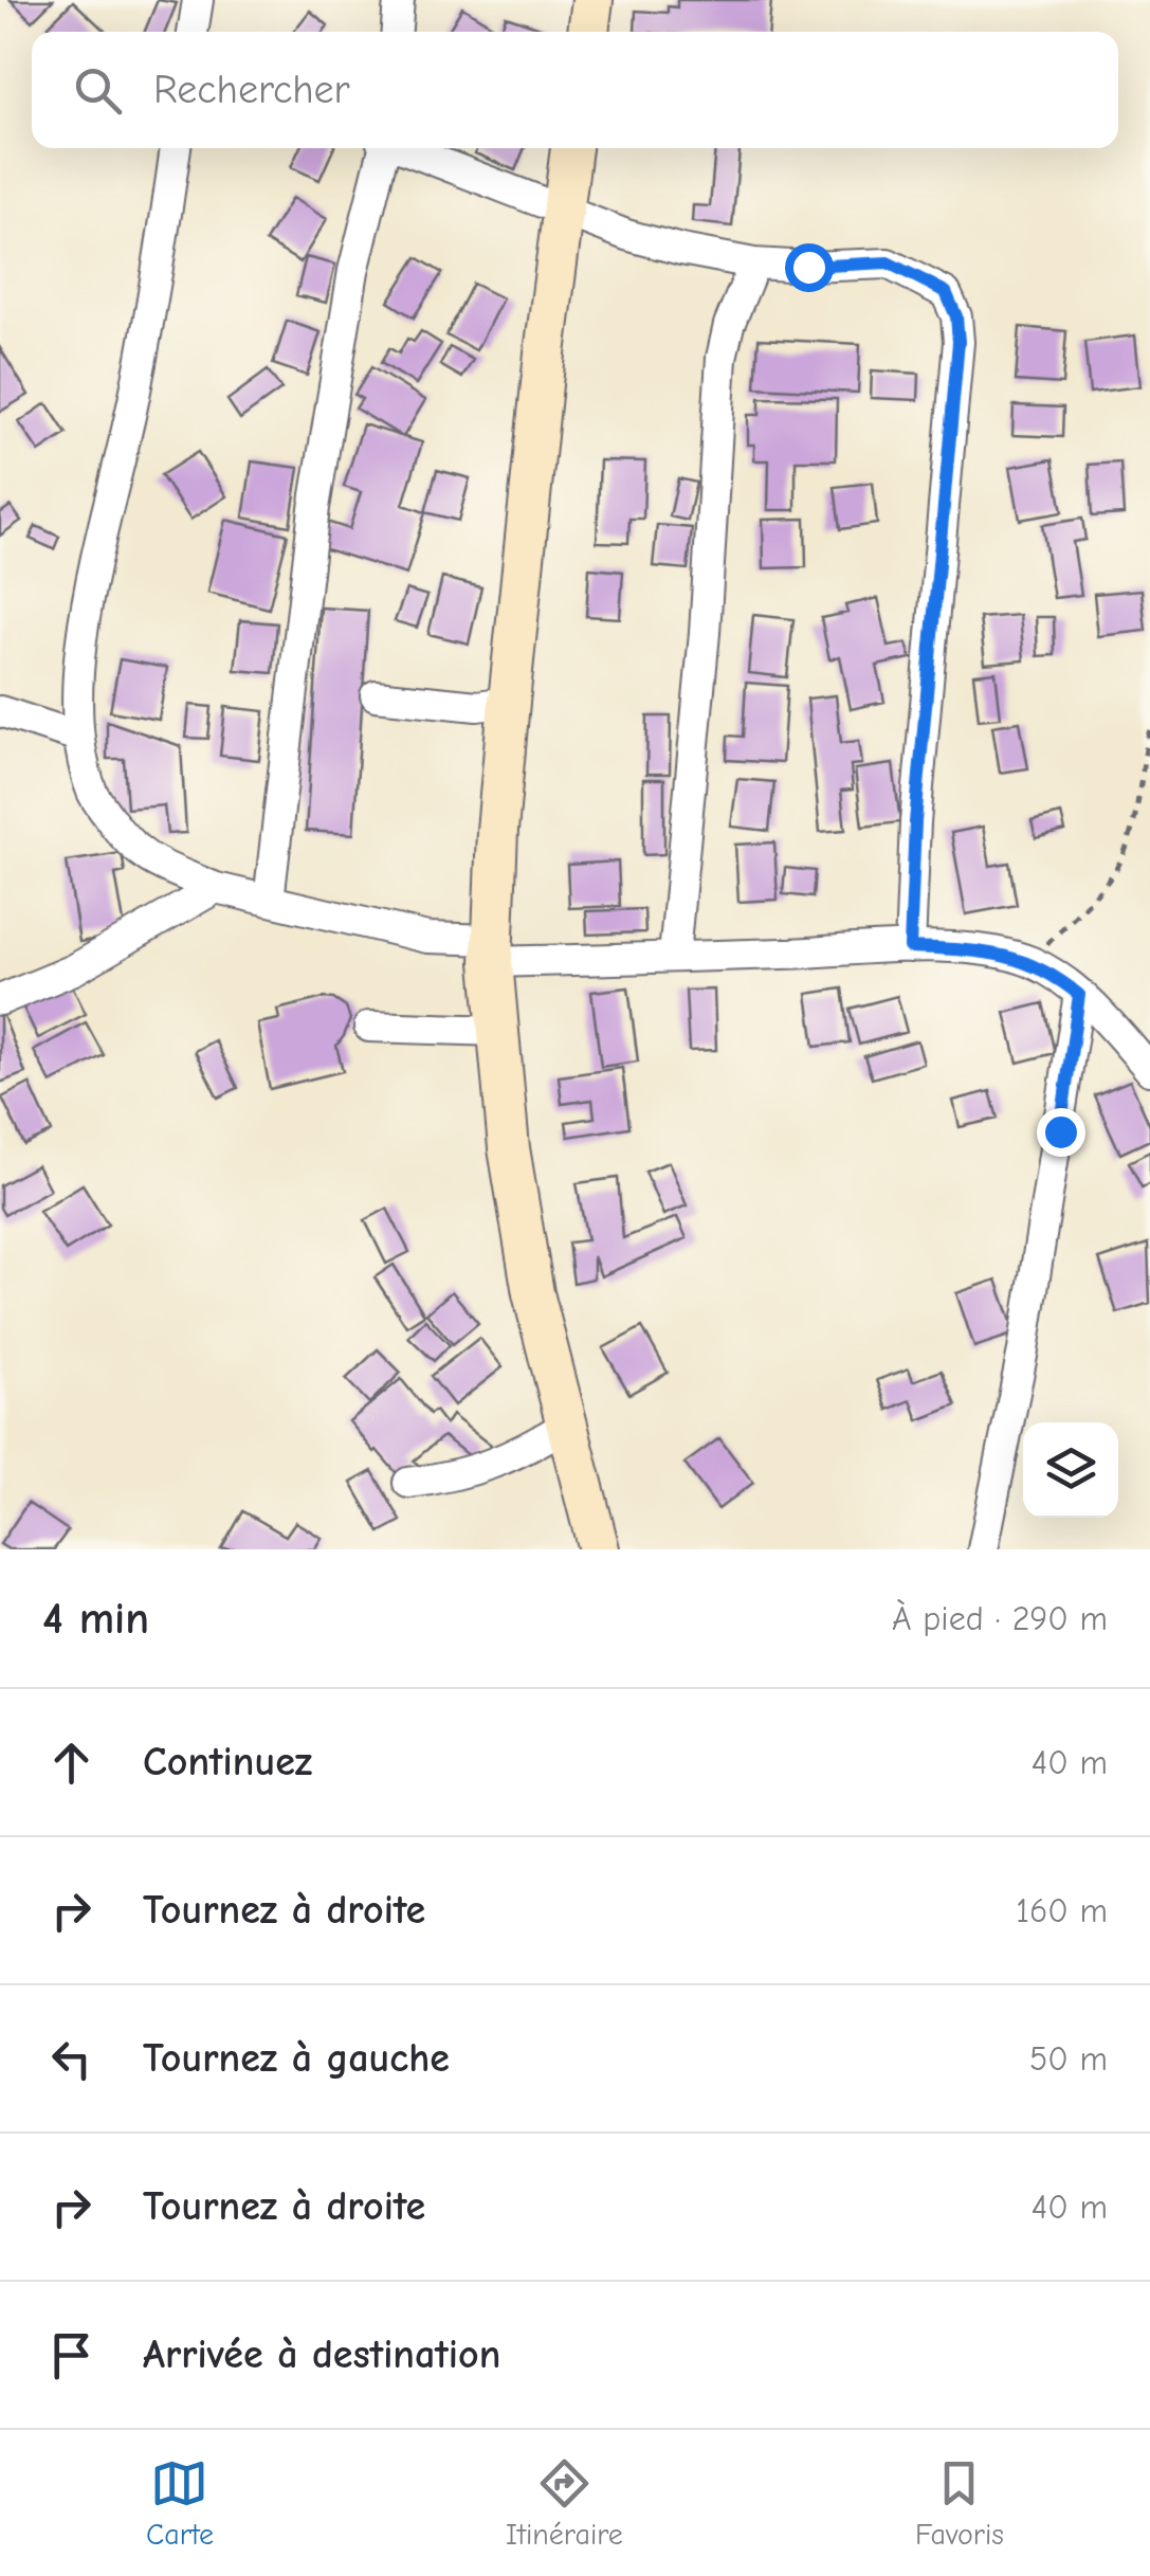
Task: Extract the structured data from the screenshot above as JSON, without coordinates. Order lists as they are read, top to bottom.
{
  "page": {
    "search": "Rechercher",
    "heading": ["4 min", "À pied · 290 m"],
    "list": [
      ["Continuez", "40 m"],
      ["Tournez à droite", "160 m"],
      ["Tournez à gauche", "50 m"],
      ["Tournez à droite", "40 m"],
      "Arrivée à destination"
    ],
    "nav": ["Carte", "Itinéraire", "Favoris"]
  }
}
